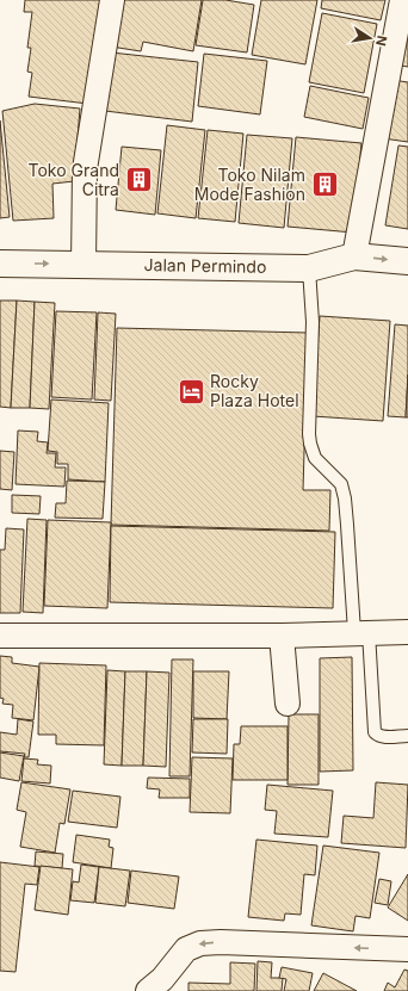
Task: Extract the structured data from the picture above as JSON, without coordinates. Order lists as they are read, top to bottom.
{
  "streets": {
    "main road": ["Jalan Permindo"]
  },
  "places": {
    "building": ["Toko Grand Citra", "Toko Nilam Mode Fashion"],
    "hotel": ["Rocky Plaza Hotel"]
  },
  "north": "right"
}
